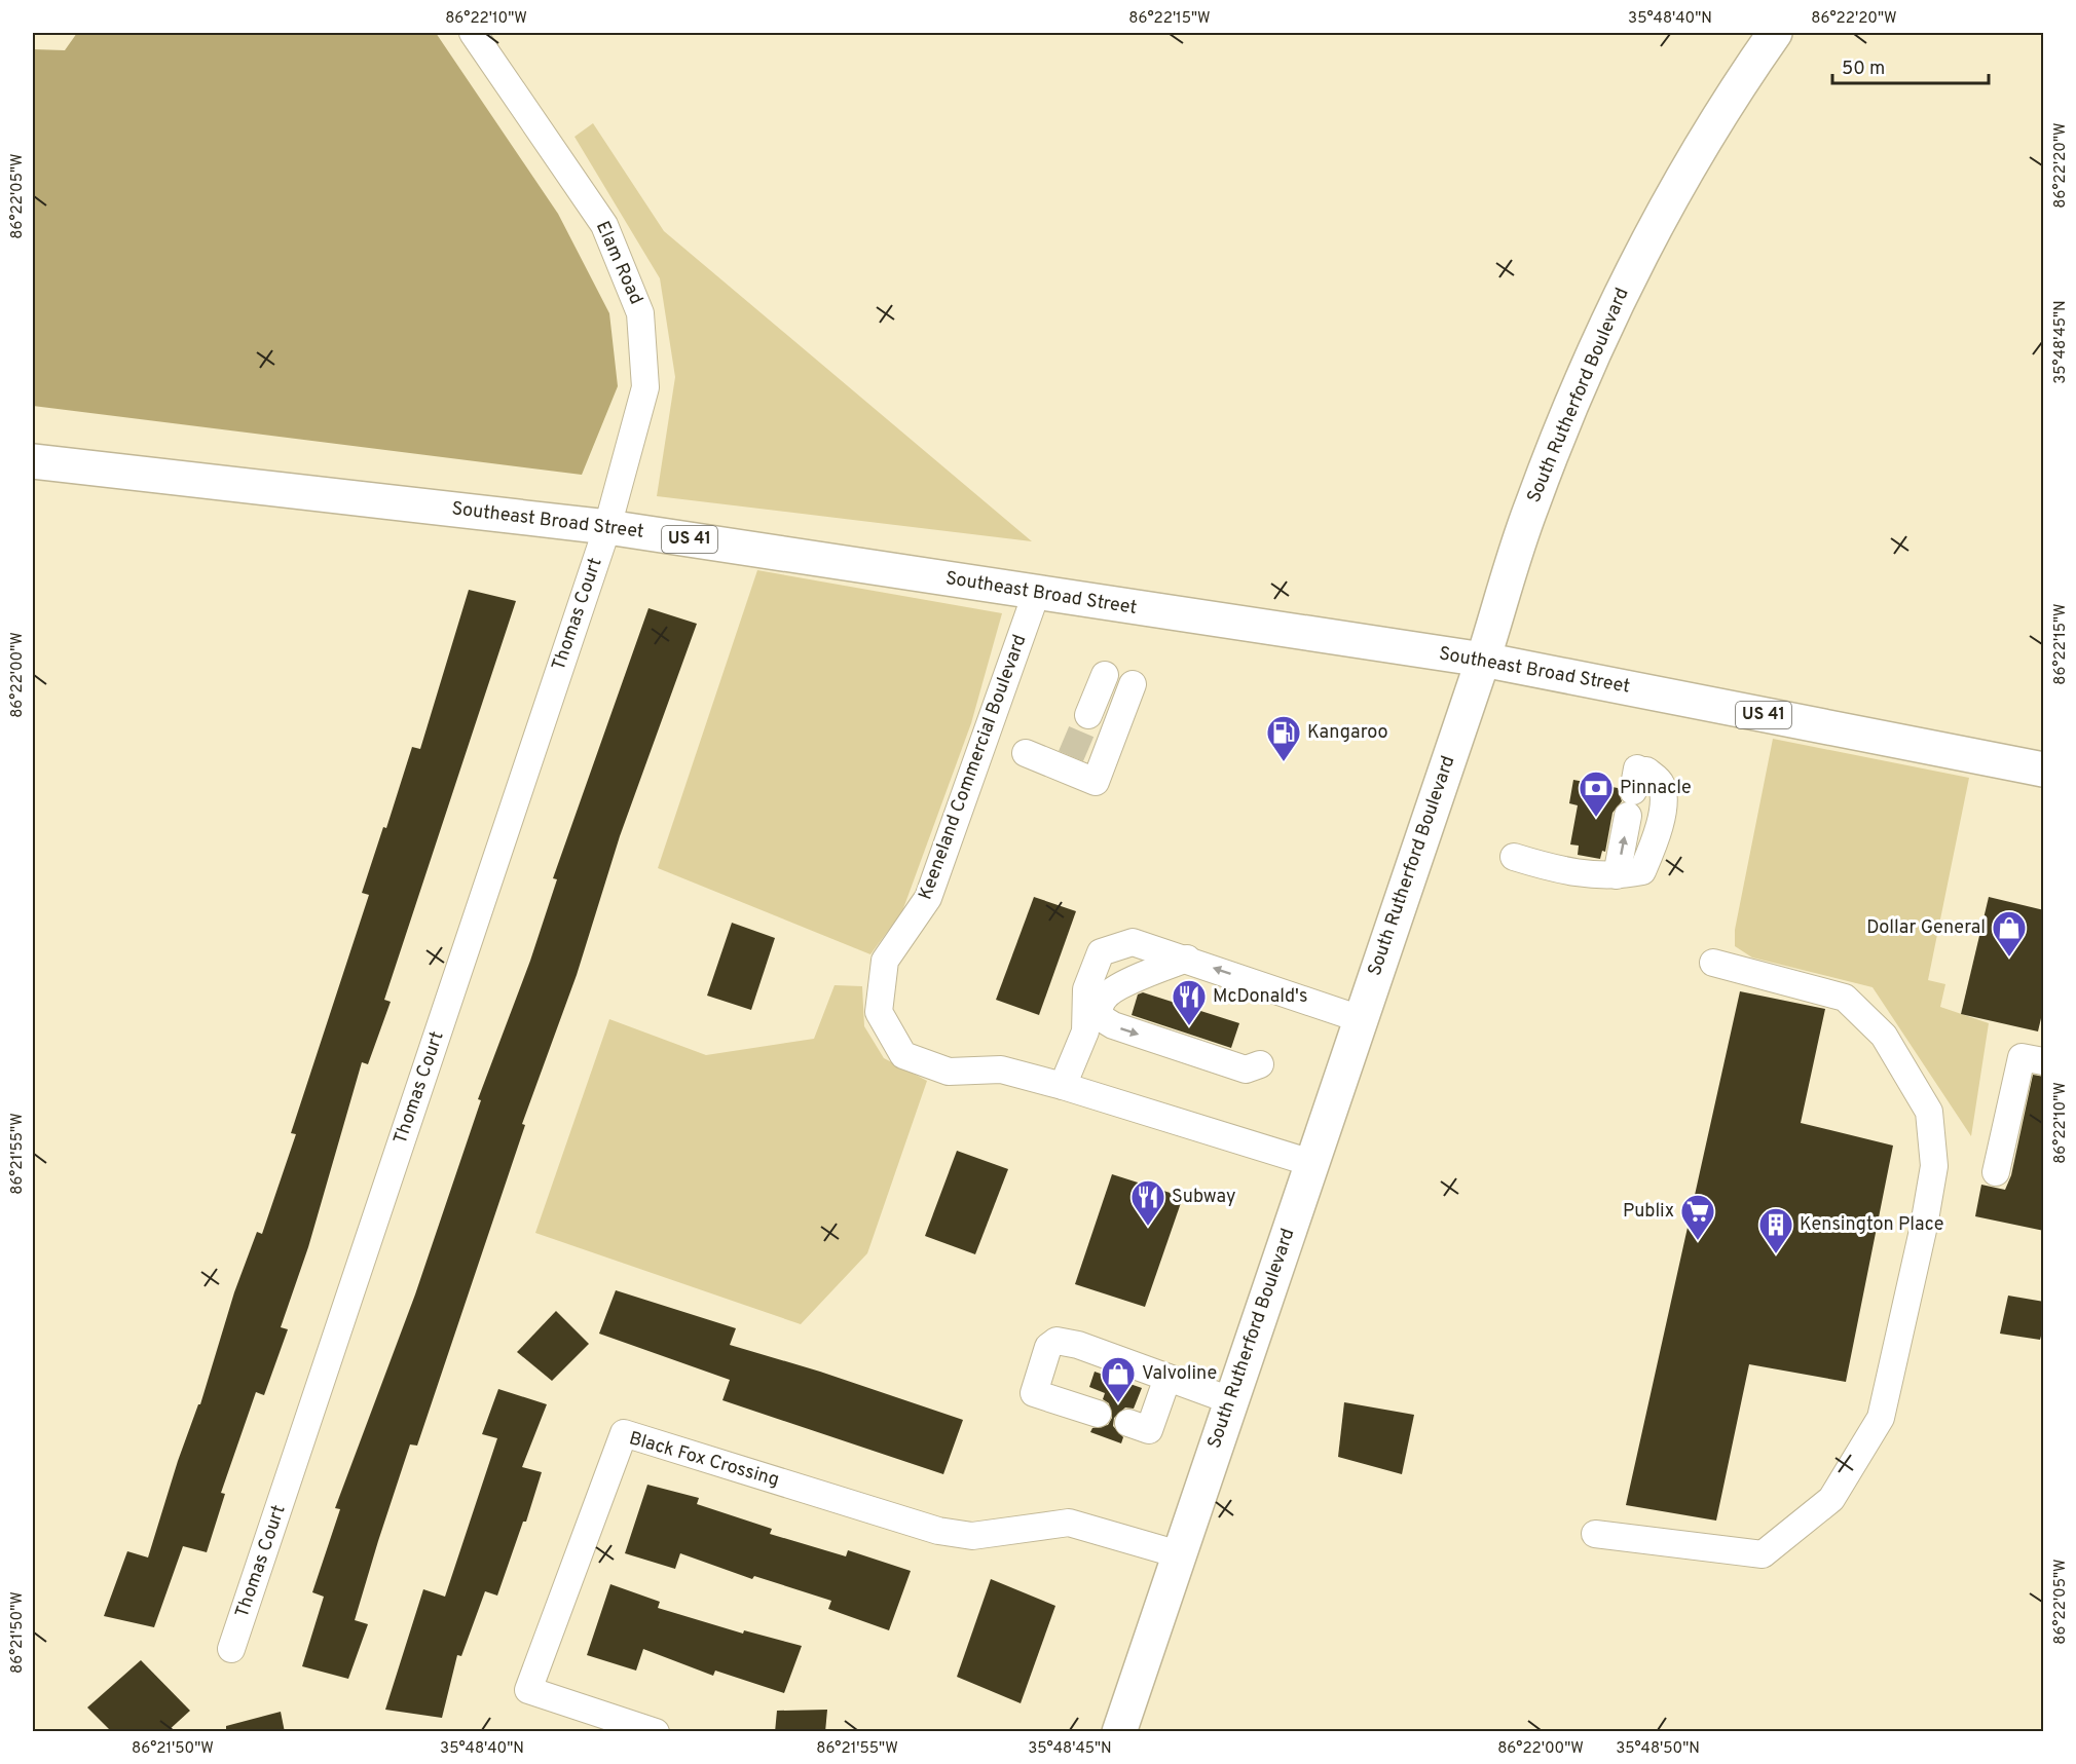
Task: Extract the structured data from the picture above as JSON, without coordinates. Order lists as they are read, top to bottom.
{
  "streets": {
    "main road": ["South Rutherford Boulevard", "Southeast Broad Street", "US 41"],
    "street": [
      "Elam Road",
      "Thomas Court",
      "Keeneland Commercial Boulevard",
      "Black Fox Crossing"
    ]
  },
  "crossings": [
    ["Elam Road", "Southeast Broad Street"],
    ["Elam Road", "Thomas Court"],
    ["South Rutherford Boulevard", "Southeast Broad Street"],
    ["South Rutherford Boulevard", "Keeneland Commercial Boulevard"],
    ["South Rutherford Boulevard", "Black Fox Crossing"],
    ["Southeast Broad Street", "Thomas Court"],
    ["Southeast Broad Street", "Keeneland Commercial Boulevard"]
  ],
  "places": {
    "fuel station": ["Kangaroo"],
    "bank": ["Pinnacle"],
    "shop": ["Dollar General", "Valvoline"],
    "restaurant": ["McDonald's", "Subway"],
    "supermarket": ["Publix"],
    "building": ["Kensington Place"]
  },
  "scale_bar": "50 m",
  "coordinates": [
    "86°22'10\"W",
    "86°22'15\"W",
    "35°48'40\"N",
    "86°22'20\"W",
    "86°22'05\"W",
    "35°48'45\"N",
    "86°22'00\"W",
    "86°21'55\"W",
    "86°21'50\"W",
    "35°48'50\"N"
  ]
}
